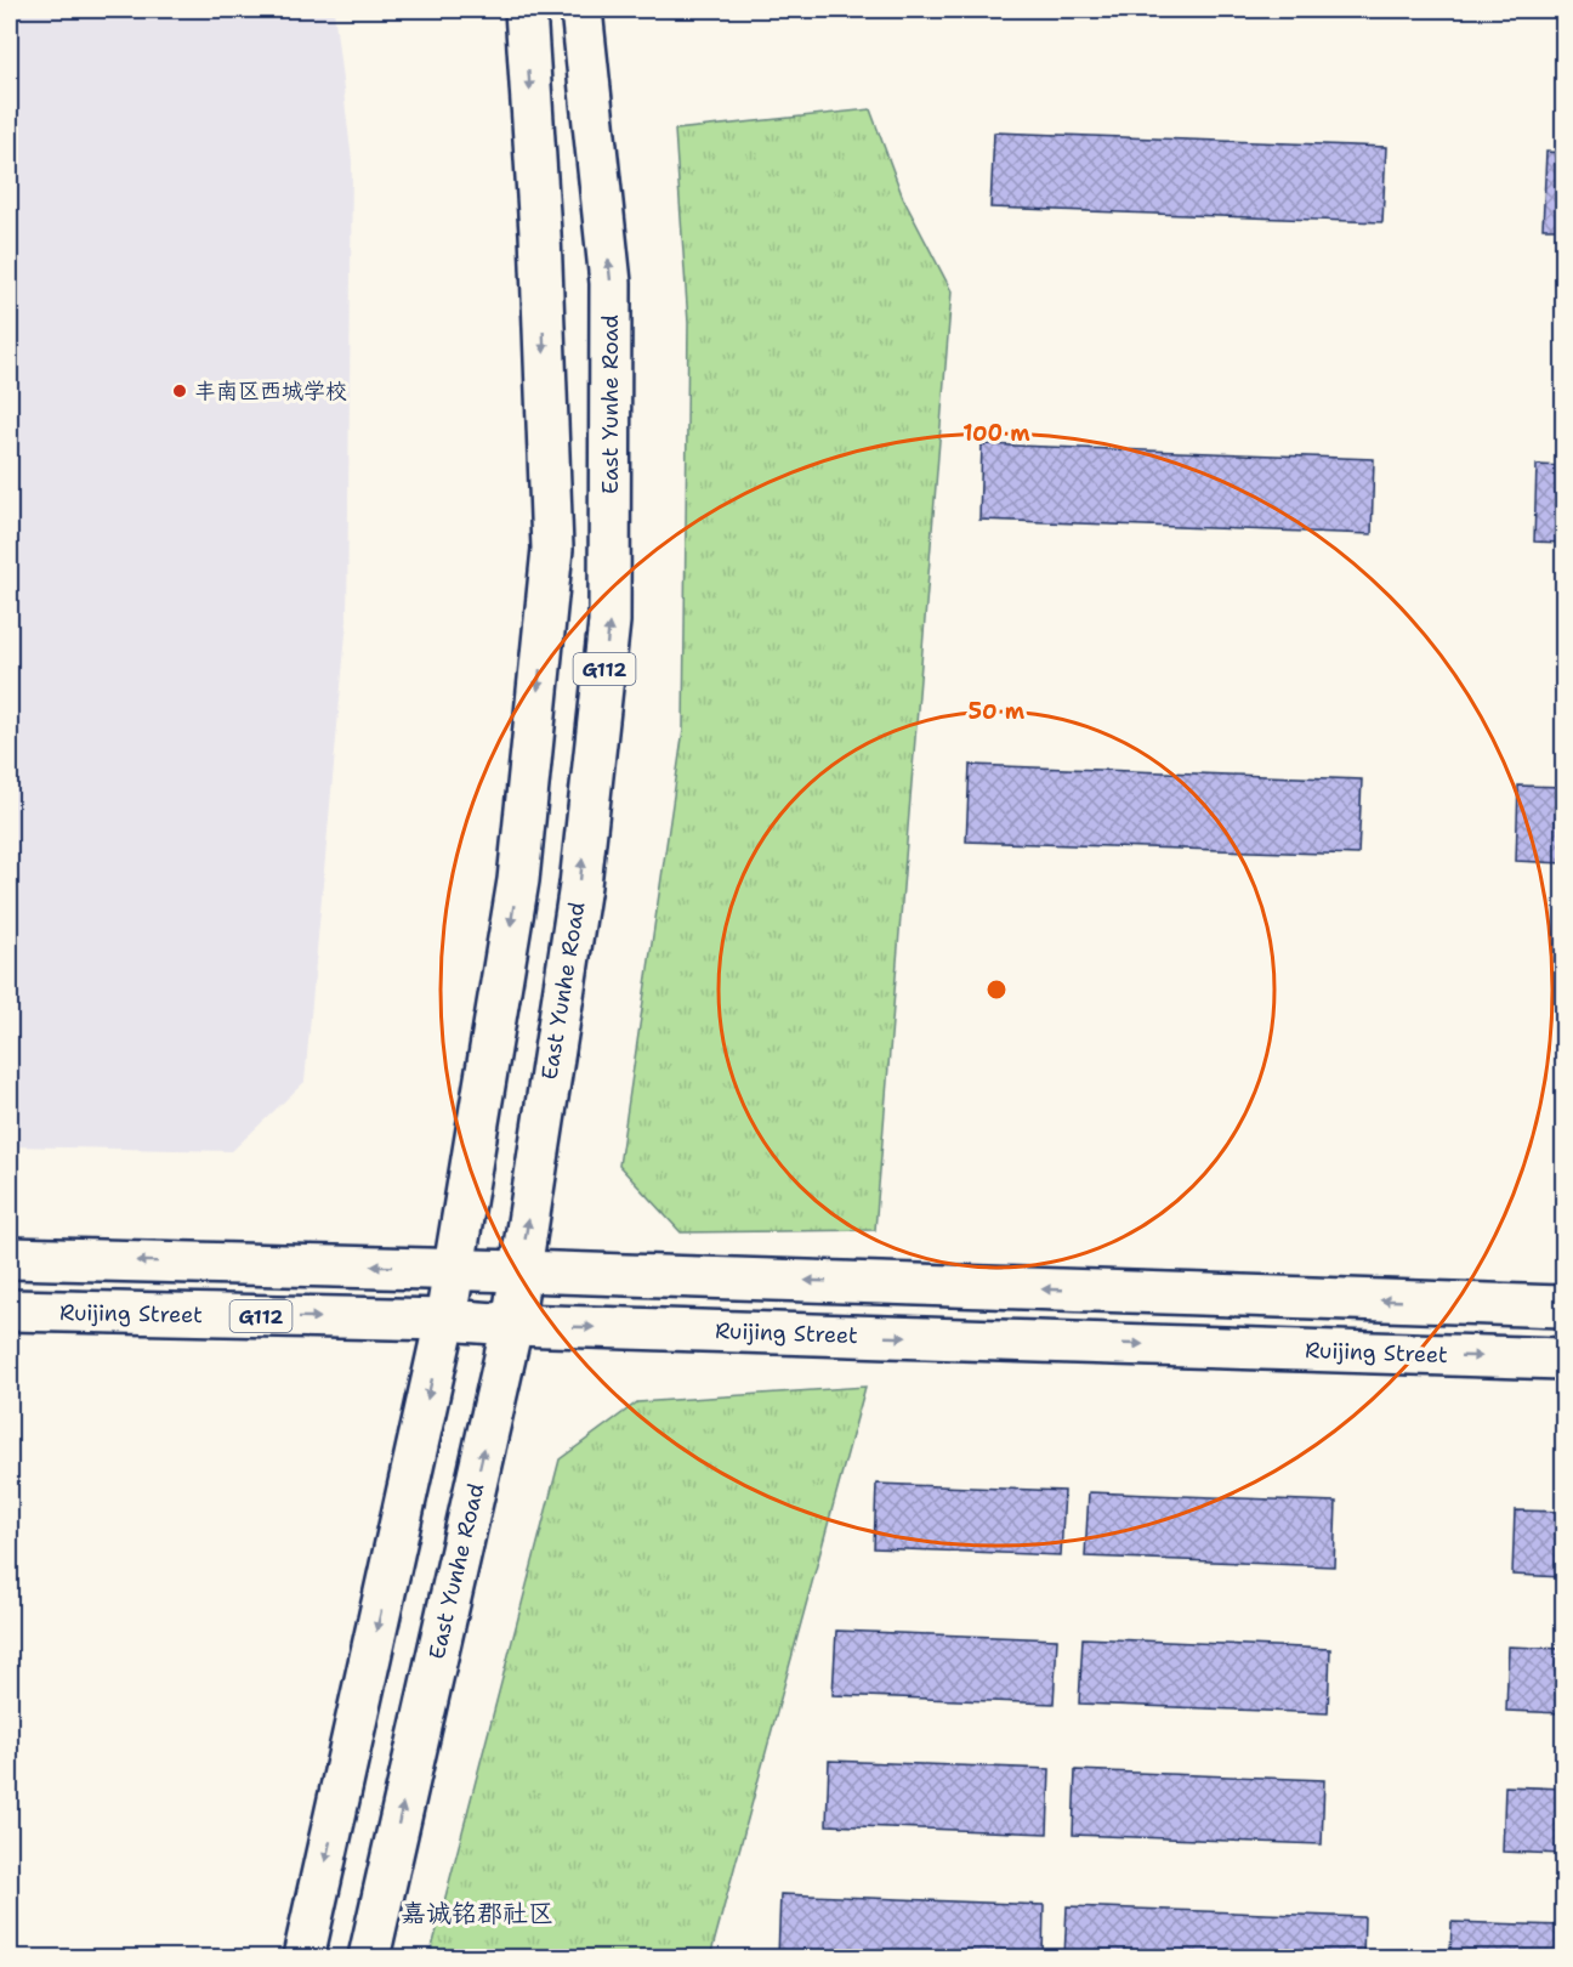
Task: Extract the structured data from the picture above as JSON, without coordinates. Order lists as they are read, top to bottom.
{
  "streets": {
    "main road": ["East Yunhe Road", "G112", "Ruijing Street"]
  },
  "crossings": [
    ["East Yunhe Road", "Ruijing Street"]
  ],
  "districts": ["嘉诚铭郡社区"],
  "places": ["丰南区西城学校"],
  "rings": ["100 m", "50 m"]
}
